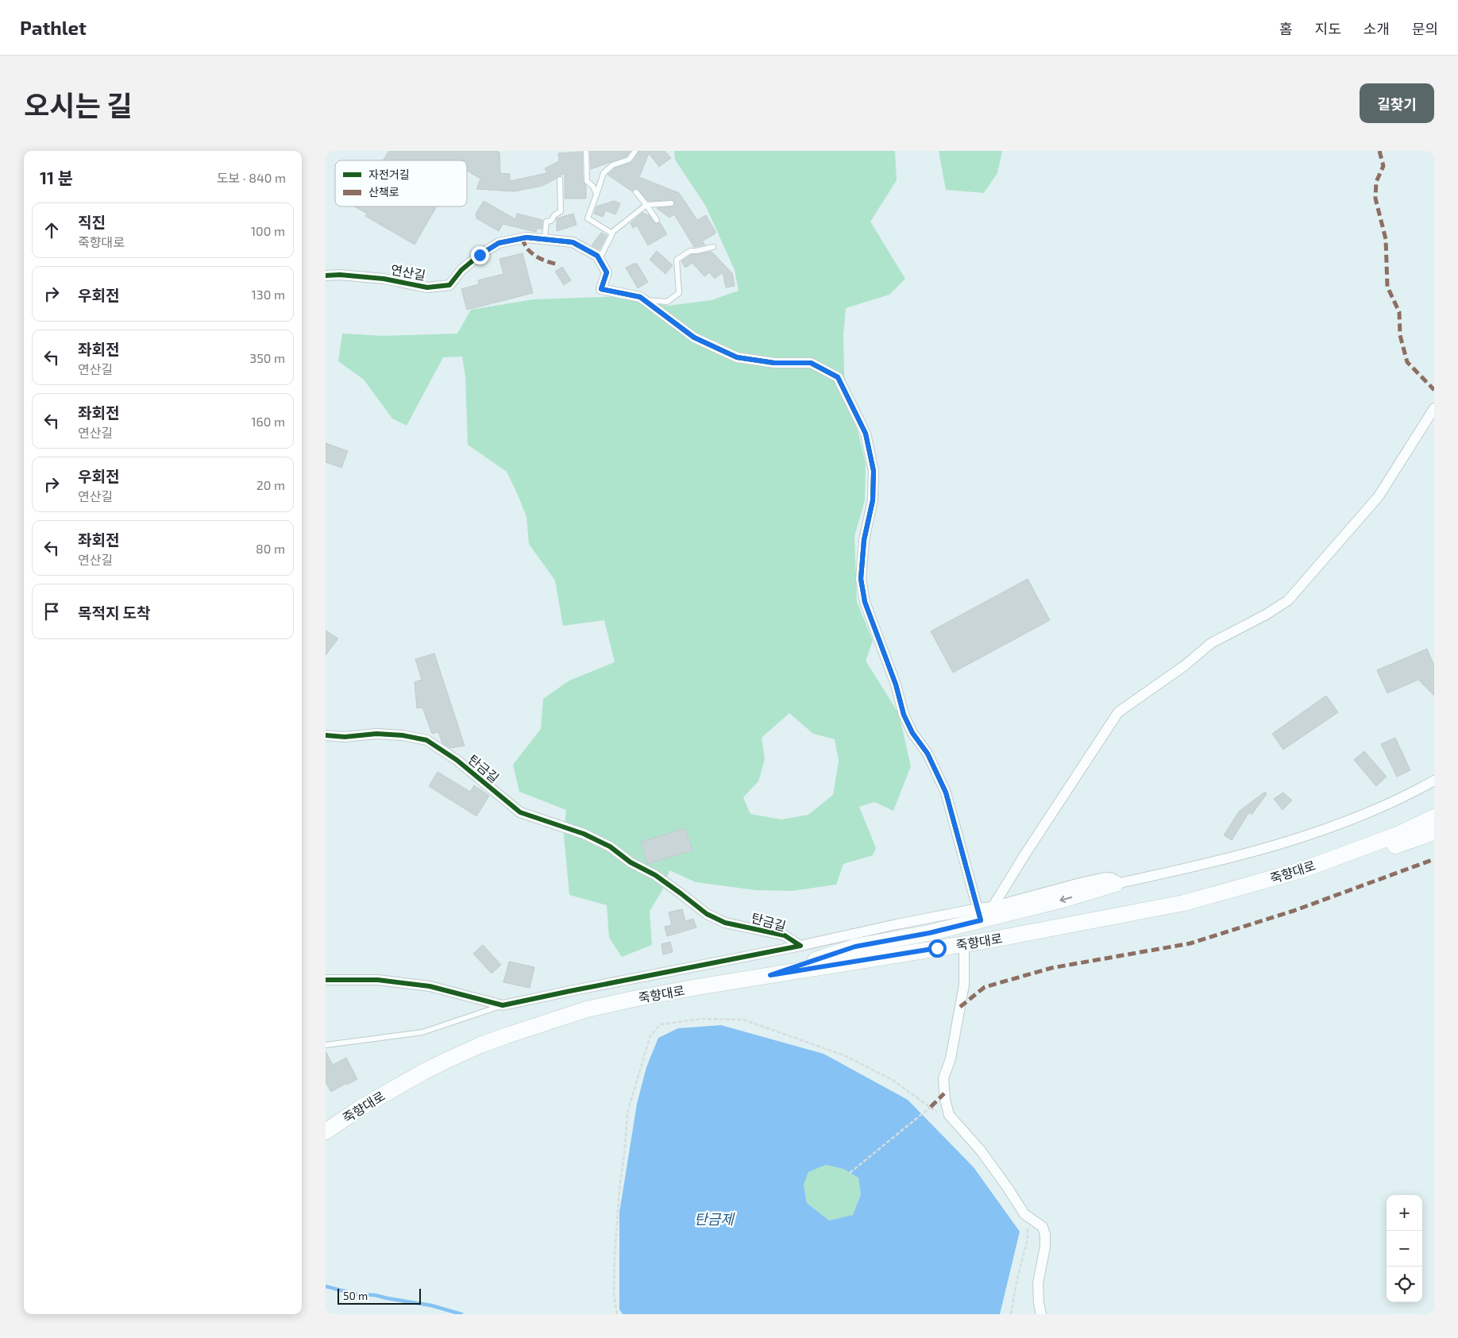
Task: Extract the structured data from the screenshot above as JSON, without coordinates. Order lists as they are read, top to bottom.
{
  "streets": {
    "main road": ["죽향대로"],
    "street": ["연산길", "탄금길"]
  },
  "water": ["탄금제"],
  "legend": ["자전거길", "산책로"],
  "scale_bar": "50 m",
  "page": {
    "header": "Pathlet",
    "nav": [
      "홈",
      "지도",
      "소개",
      "문의"
    ],
    "title": "오시는 길",
    "buttons": "길찾기",
    "heading": ["11 분", "도보 · 840 m"],
    "list": [
      ["직진", "죽향대로", "100 m"],
      ["우회전", "130 m"],
      ["좌회전", "연산길", "350 m"],
      ["좌회전", "연산길", "160 m"],
      ["우회전", "연산길", "20 m"],
      ["좌회전", "연산길", "80 m"],
      "목적지 도착"
    ],
    "map_buttons": ["+", "−"],
    "scale": "50 m"
  }
}
